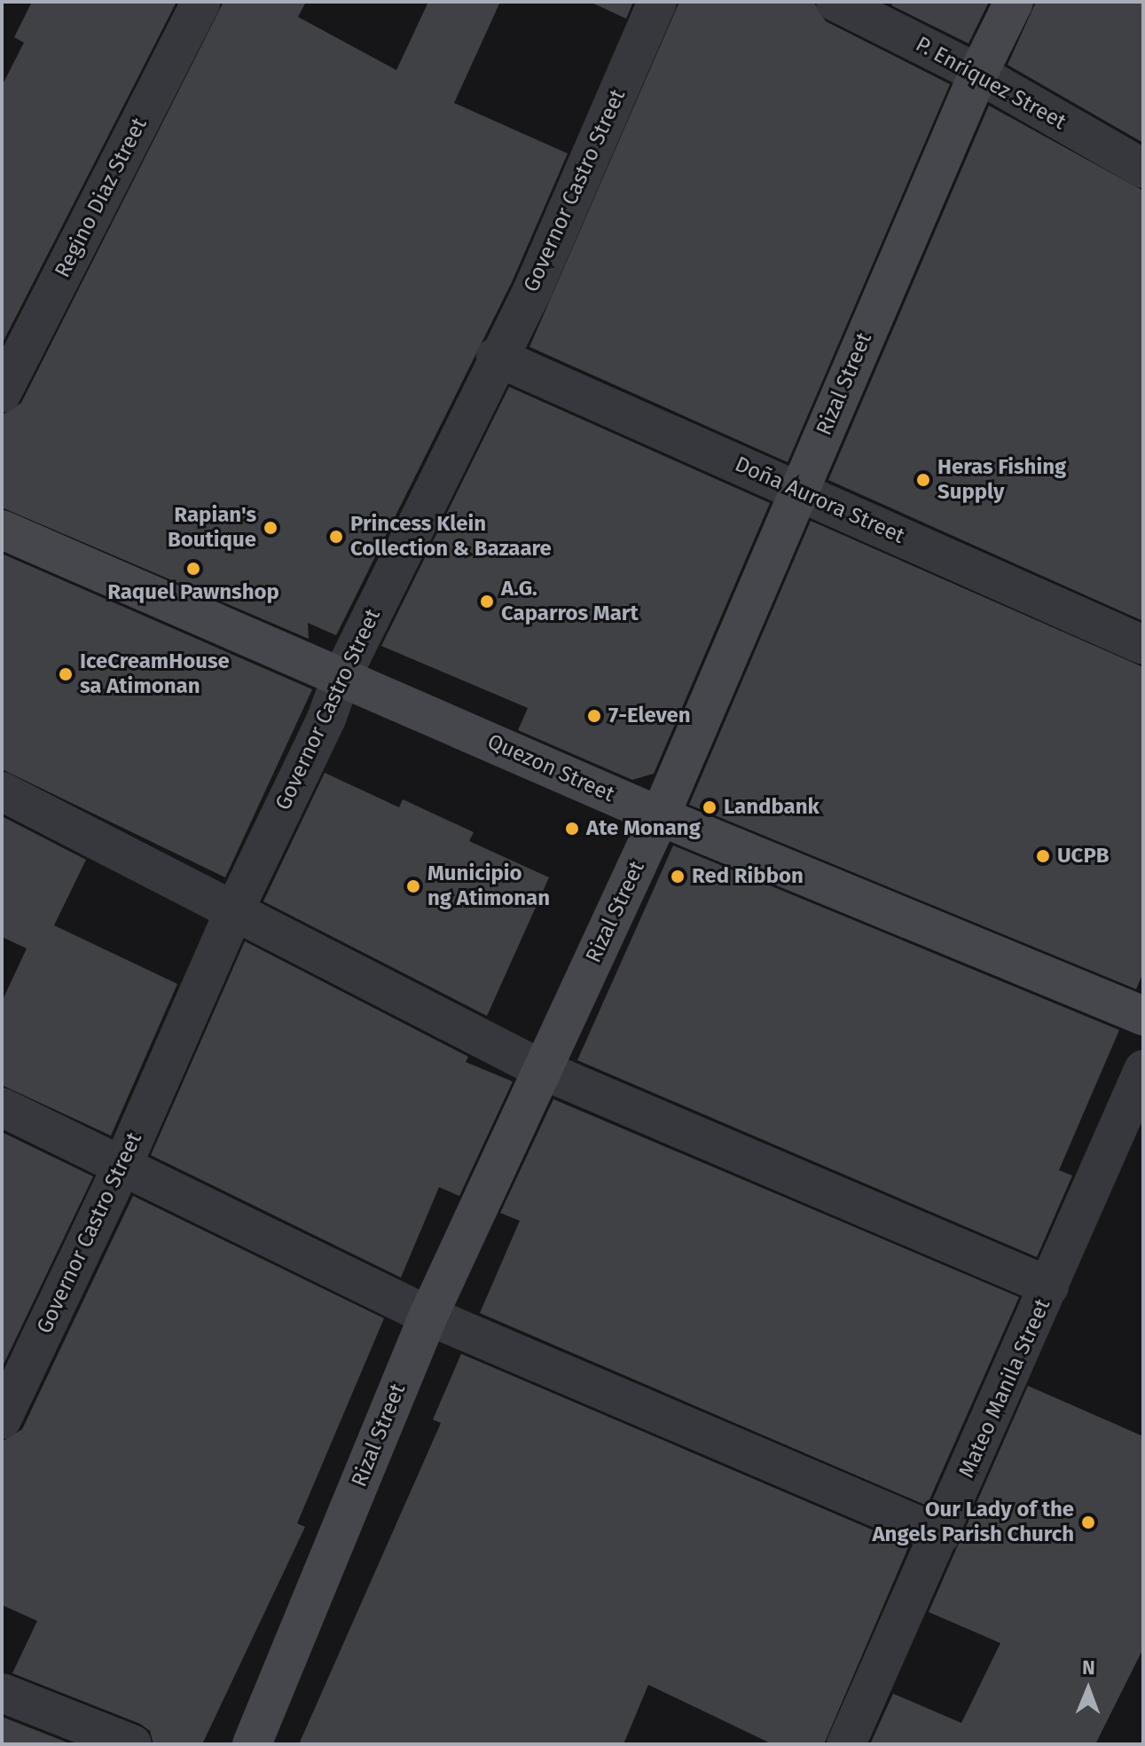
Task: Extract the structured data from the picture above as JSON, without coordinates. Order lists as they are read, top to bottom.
{
  "streets": {
    "street": [
      "P. Enriquez Street",
      "Governor Castro Street",
      "Regino Diaz Street",
      "Rizal Street",
      "Doña Aurora Street",
      "Quezon Street",
      "Mateo Manila Street"
    ]
  },
  "crossings": [
    ["P. Enriquez Street", "Rizal Street"],
    ["Governor Castro Street", "Doña Aurora Street"],
    ["Governor Castro Street", "Quezon Street"],
    ["Rizal Street", "Doña Aurora Street"],
    ["Rizal Street", "Quezon Street"]
  ],
  "places": [
    "Heras Fishing Supply",
    "Rapian's Boutique",
    "Princess Klein Collection & Bazaare",
    "Raquel Pawnshop",
    "A.G. Caparros Mart",
    "IceCreamHouse sa Atimonan",
    "7-Eleven",
    "Landbank",
    "Ate Monang",
    "UCPB",
    "Red Ribbon",
    "Municipio ng Atimonan",
    "Our Lady of the Angels Parish Church"
  ],
  "north": "top"
}
